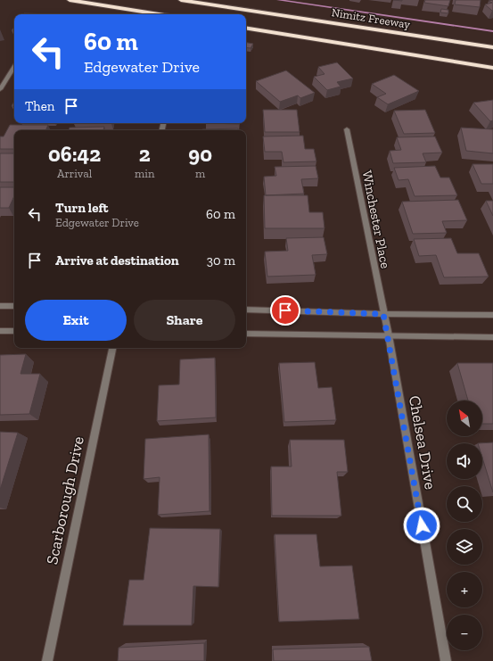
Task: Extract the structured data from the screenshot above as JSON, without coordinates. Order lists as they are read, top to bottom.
{
  "streets": {
    "highway": ["Nimitz Freeway"],
    "street": ["Winchester Place", "Chelsea Drive", "Scarborough Drive"]
  },
  "crossings": [
    ["Winchester Place", "Chelsea Drive"]
  ],
  "north": "top left",
  "page": {
    "turn": ["60 m", "Edgewater Drive"],
    "then": "Then",
    "eta": [
      "06:42",
      "Arrival",
      "2",
      "min",
      "90",
      "m"
    ],
    "list": [
      {
        "name": "Turn left",
        "note": "Edgewater Drive",
        "value": "60 m"
      },
      {
        "name": "Arrive at destination",
        "value": "30 m"
      }
    ],
    "buttons": ["Exit", "Share"],
    "map_buttons": ["+", "−"]
  }
}
